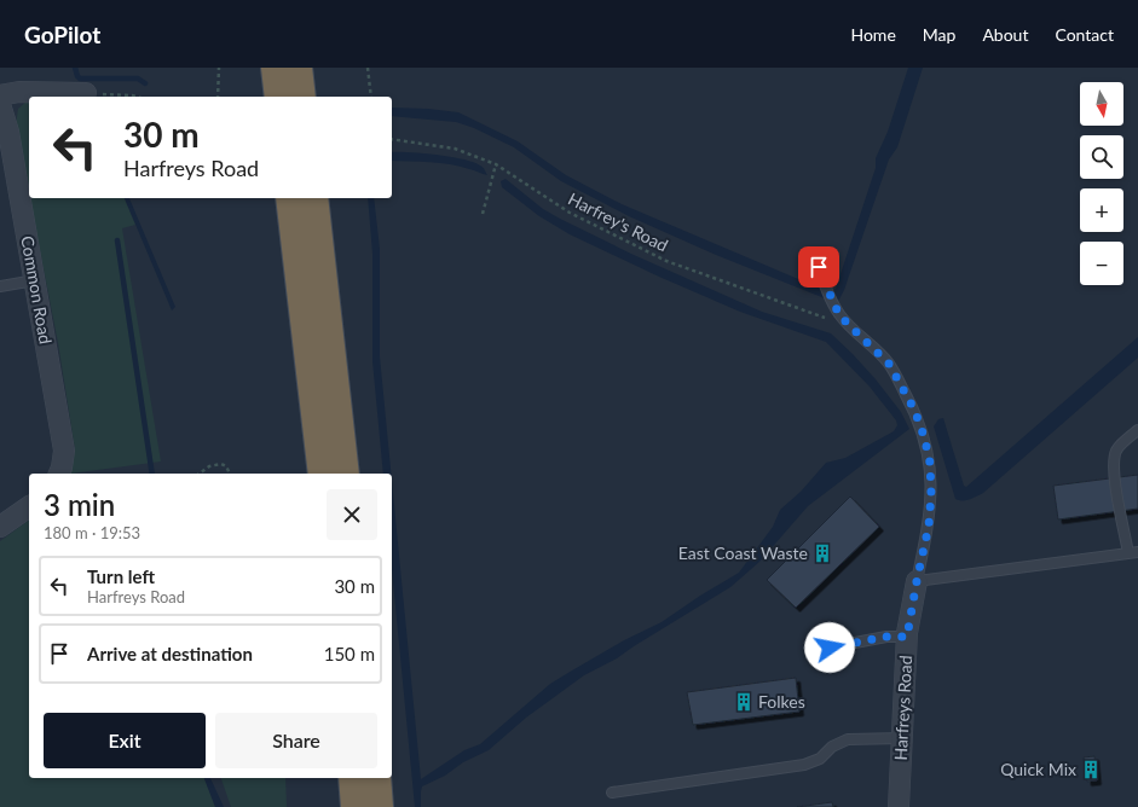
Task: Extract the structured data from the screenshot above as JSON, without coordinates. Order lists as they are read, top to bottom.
{
  "streets": {
    "street": ["Common Road", "Harfreys Road"],
    "path": ["Harfrey's Road"]
  },
  "crossings": [
    ["Harfrey's Road", "Harfreys Road"]
  ],
  "places": {
    "building": ["East Coast Waste", "Folkes", "Quick Mix"]
  },
  "north": "bottom",
  "page": {
    "header": "GoPilot",
    "nav": [
      "Home",
      "Map",
      "About",
      "Contact"
    ],
    "map_buttons": ["+", "−"],
    "turn": ["30 m", "Harfreys Road"],
    "heading": ["3 min", "180 m · 19:53"],
    "list": [
      {
        "name": "Turn left",
        "note": "Harfreys Road",
        "value": "30 m"
      },
      {
        "name": "Arrive at destination",
        "value": "150 m"
      }
    ],
    "buttons": ["Exit", "Share"]
  }
}
